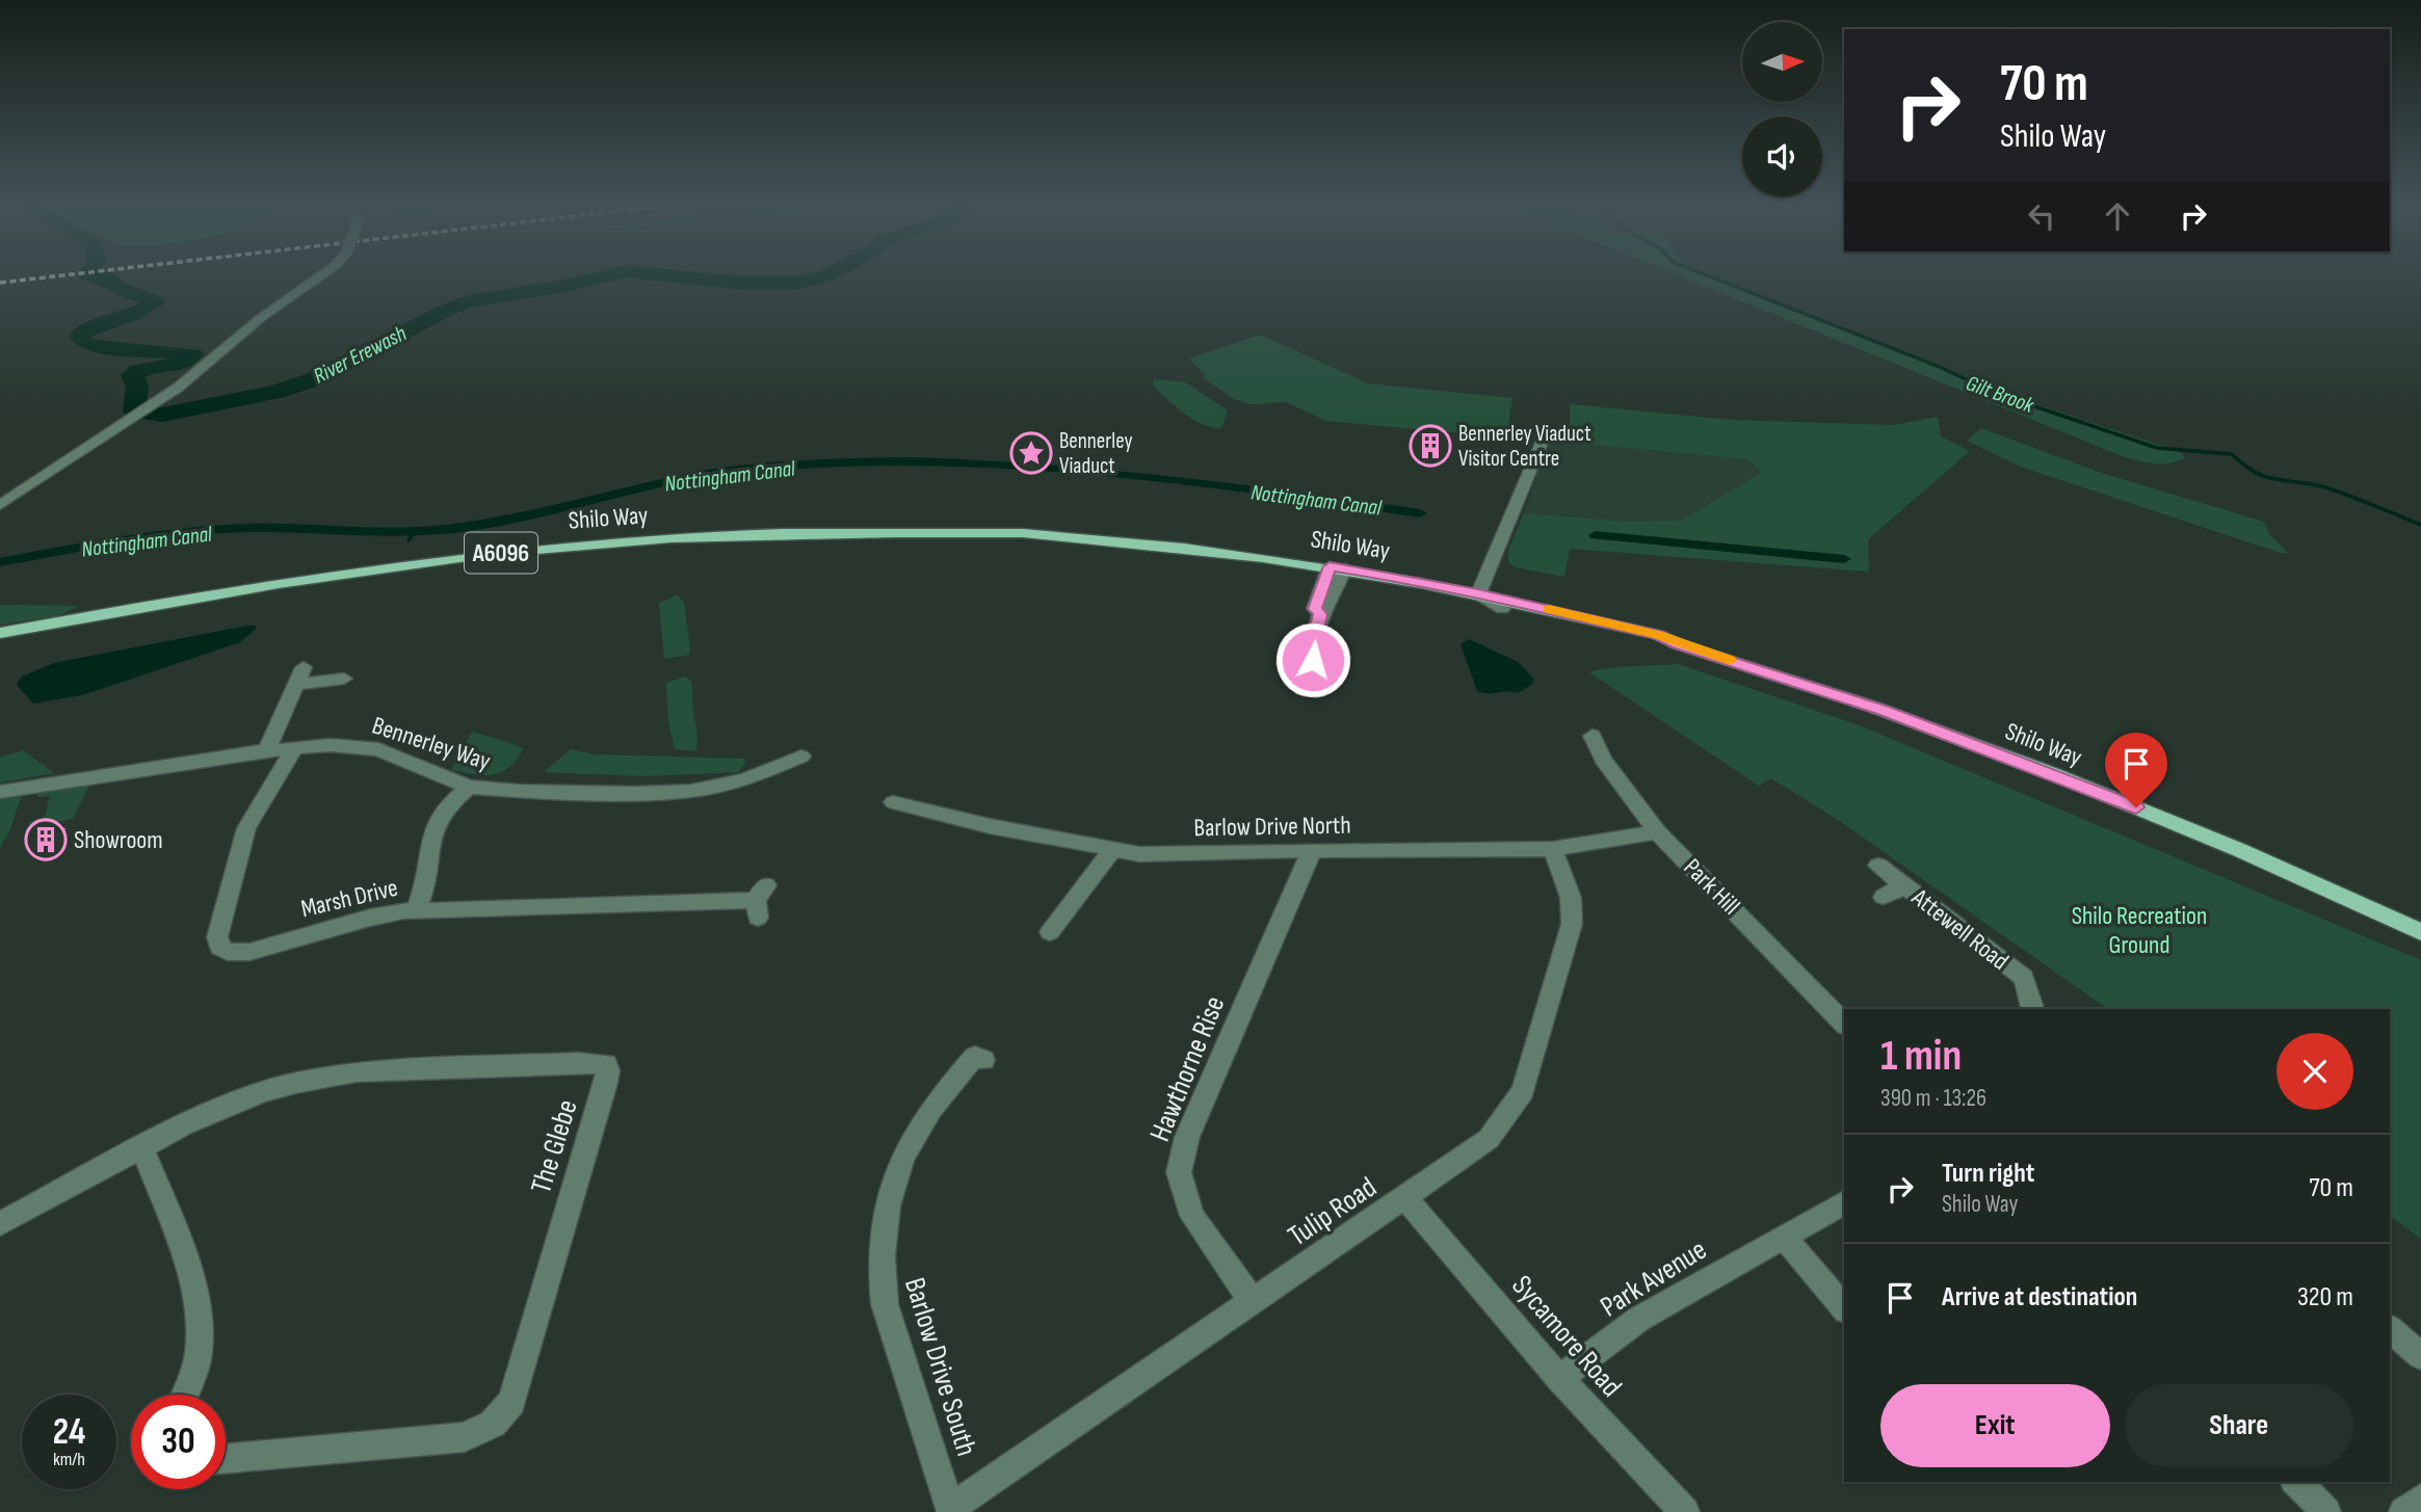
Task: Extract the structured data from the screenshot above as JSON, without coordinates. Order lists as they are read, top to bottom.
{
  "streets": {
    "main road": ["Shilo Way", "A6096"],
    "street": [
      "Bennerley Way",
      "Barlow Drive North",
      "Park Hill",
      "Marsh Drive",
      "Attewell Road",
      "Hawthorne Rise",
      "The Glebe",
      "Tulip Road",
      "Park Avenue",
      "Sycamore Road",
      "Barlow Drive South"
    ]
  },
  "crossings": [
    ["Bennerley Way", "Marsh Drive"],
    ["Barlow Drive North", "Park Hill"],
    ["Barlow Drive North", "Hawthorne Rise"],
    ["Barlow Drive North", "Tulip Road"],
    ["Hawthorne Rise", "Tulip Road"],
    ["Tulip Road", "Sycamore Road"],
    ["Tulip Road", "Barlow Drive South"],
    ["Park Avenue", "Sycamore Road"]
  ],
  "water": ["River Erewash", "Gilt Brook", "Nottingham Canal"],
  "parks": ["Shilo Recreation Ground"],
  "places": {
    "building": ["Bennerley Viaduct Visitor Centre", "Showroom"],
    "place": ["Bennerley Viaduct"]
  },
  "north": "right",
  "page": {
    "turn": ["70 m", "Shilo Way"],
    "heading": ["1 min", "390 m · 13:26"],
    "list": [
      {
        "name": "Turn right",
        "note": "Shilo Way",
        "value": "70 m"
      },
      {
        "name": "Arrive at destination",
        "value": "320 m"
      }
    ],
    "buttons": ["Exit", "Share"],
    "speed": "24 km/h",
    "limit": "30"
  }
}
